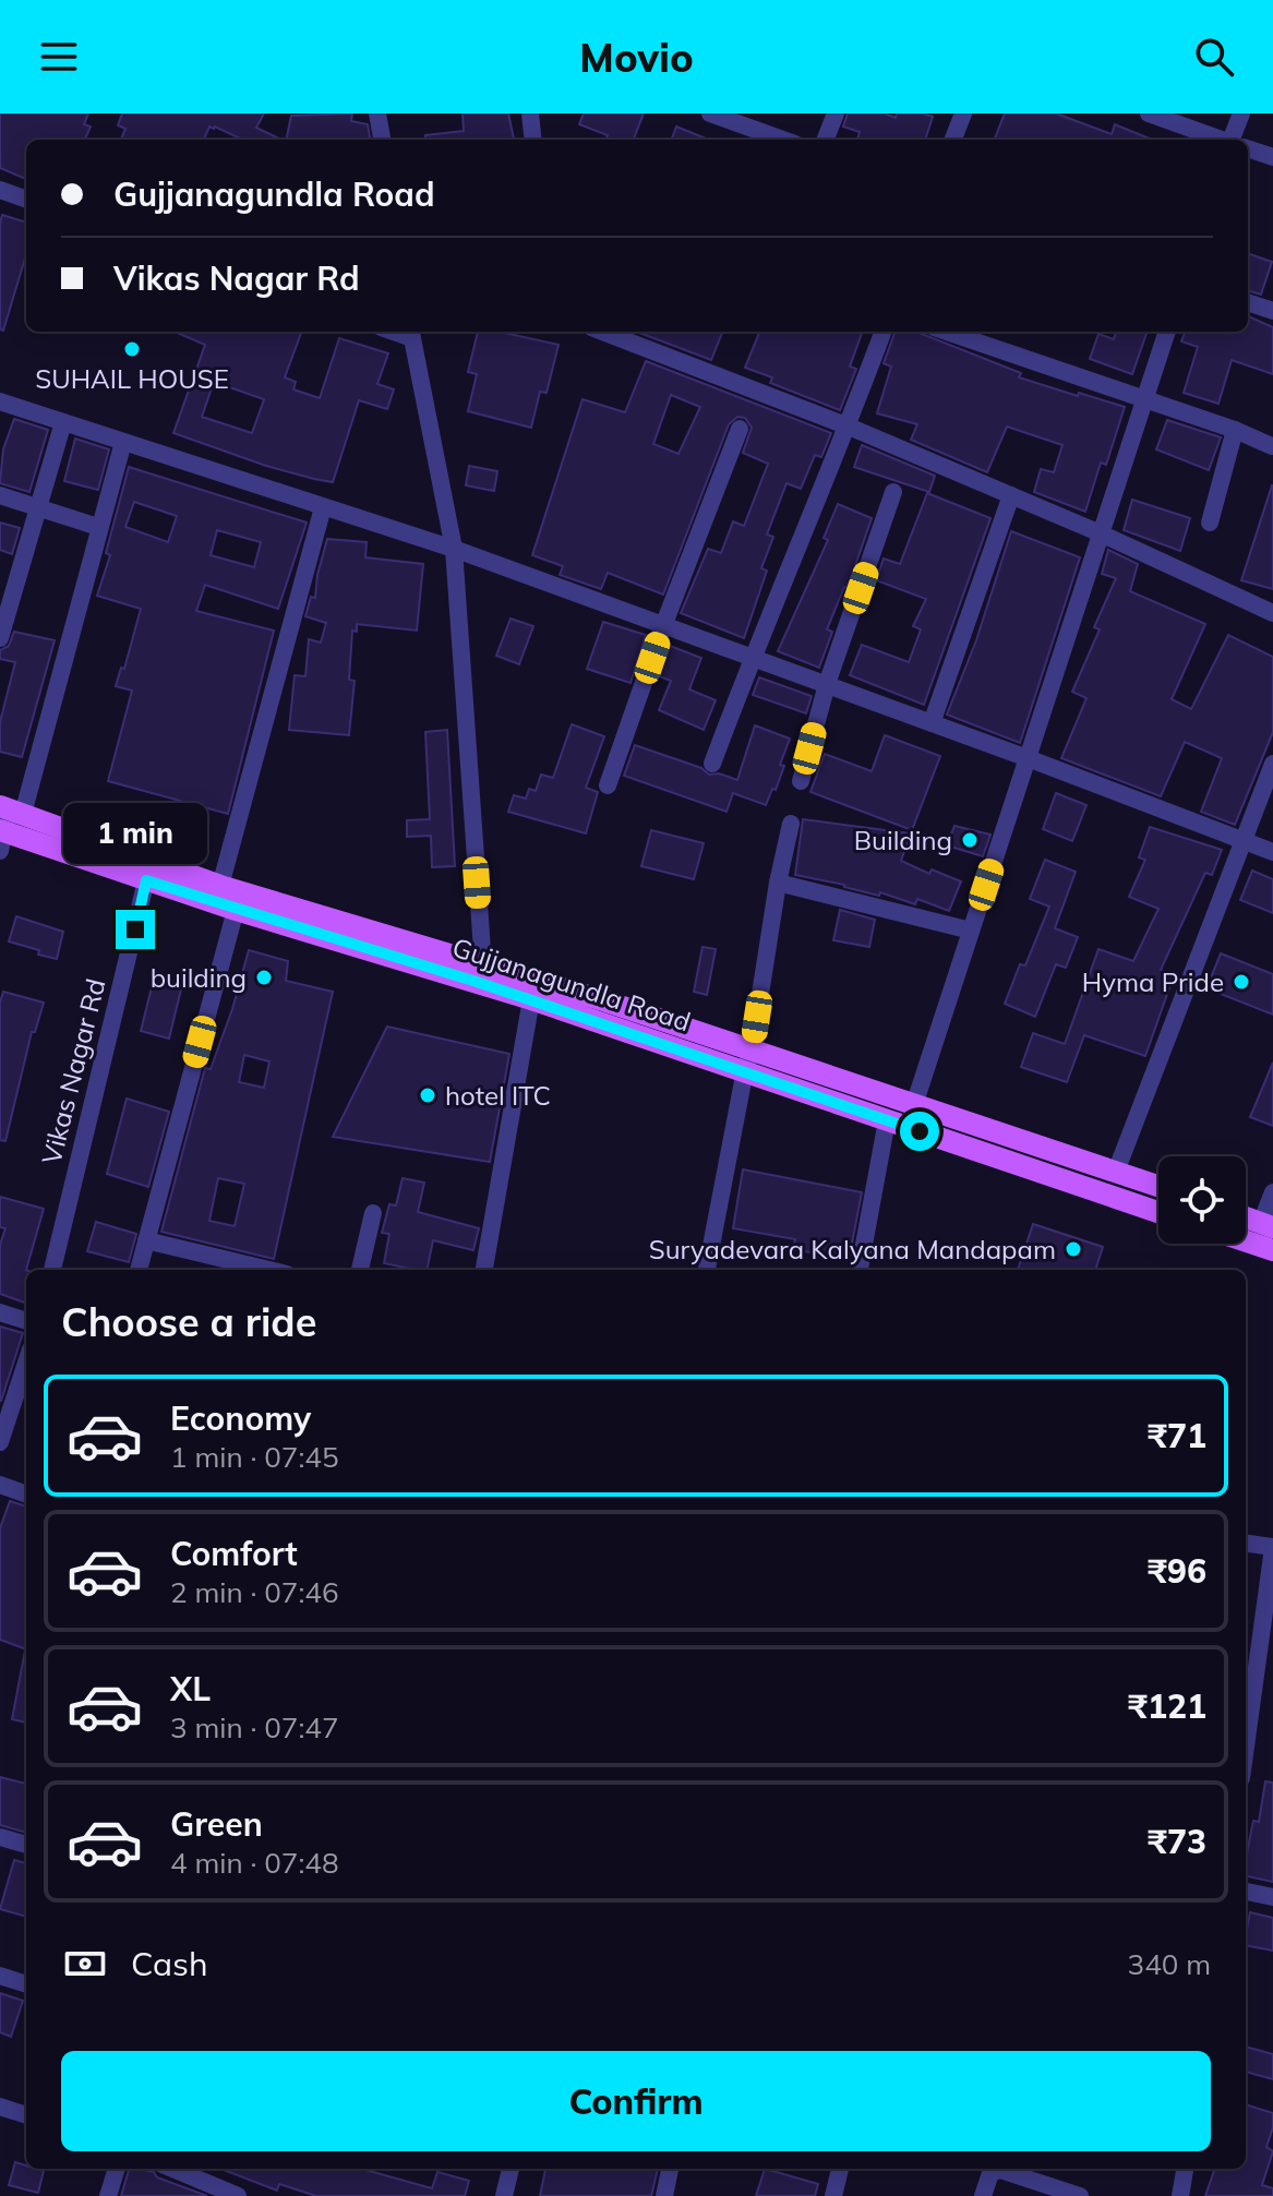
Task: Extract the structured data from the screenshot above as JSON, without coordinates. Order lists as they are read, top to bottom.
{
  "streets": {
    "main road": ["Gujjanagundla Road"],
    "street": ["Vikas Nagar Rd"]
  },
  "crossings": [
    ["Gujjanagundla Road", "Vikas Nagar Rd"]
  ],
  "places": [
    "SUHAIL HOUSE",
    "Building",
    "building",
    "Hyma Pride",
    "hotel ITC",
    "Suryadevara Kalyana Mandapam"
  ],
  "page": {
    "header": "Movio",
    "banner": ["Gujjanagundla Road", "Vikas Nagar Rd"],
    "bubble": "1 min",
    "heading": "Choose a ride",
    "list": [
      {
        "name": "Economy",
        "note": "1 min · 07:45",
        "value": "₹71"
      },
      {
        "name": "Comfort",
        "note": "2 min · 07:46",
        "value": "₹96"
      },
      {
        "name": "XL",
        "note": "3 min · 07:47",
        "value": "₹121"
      },
      {
        "name": "Green",
        "note": "4 min · 07:48",
        "value": "₹73"
      }
    ],
    "pay": ["Cash", "340 m"],
    "buttons": "Confirm"
  }
}
